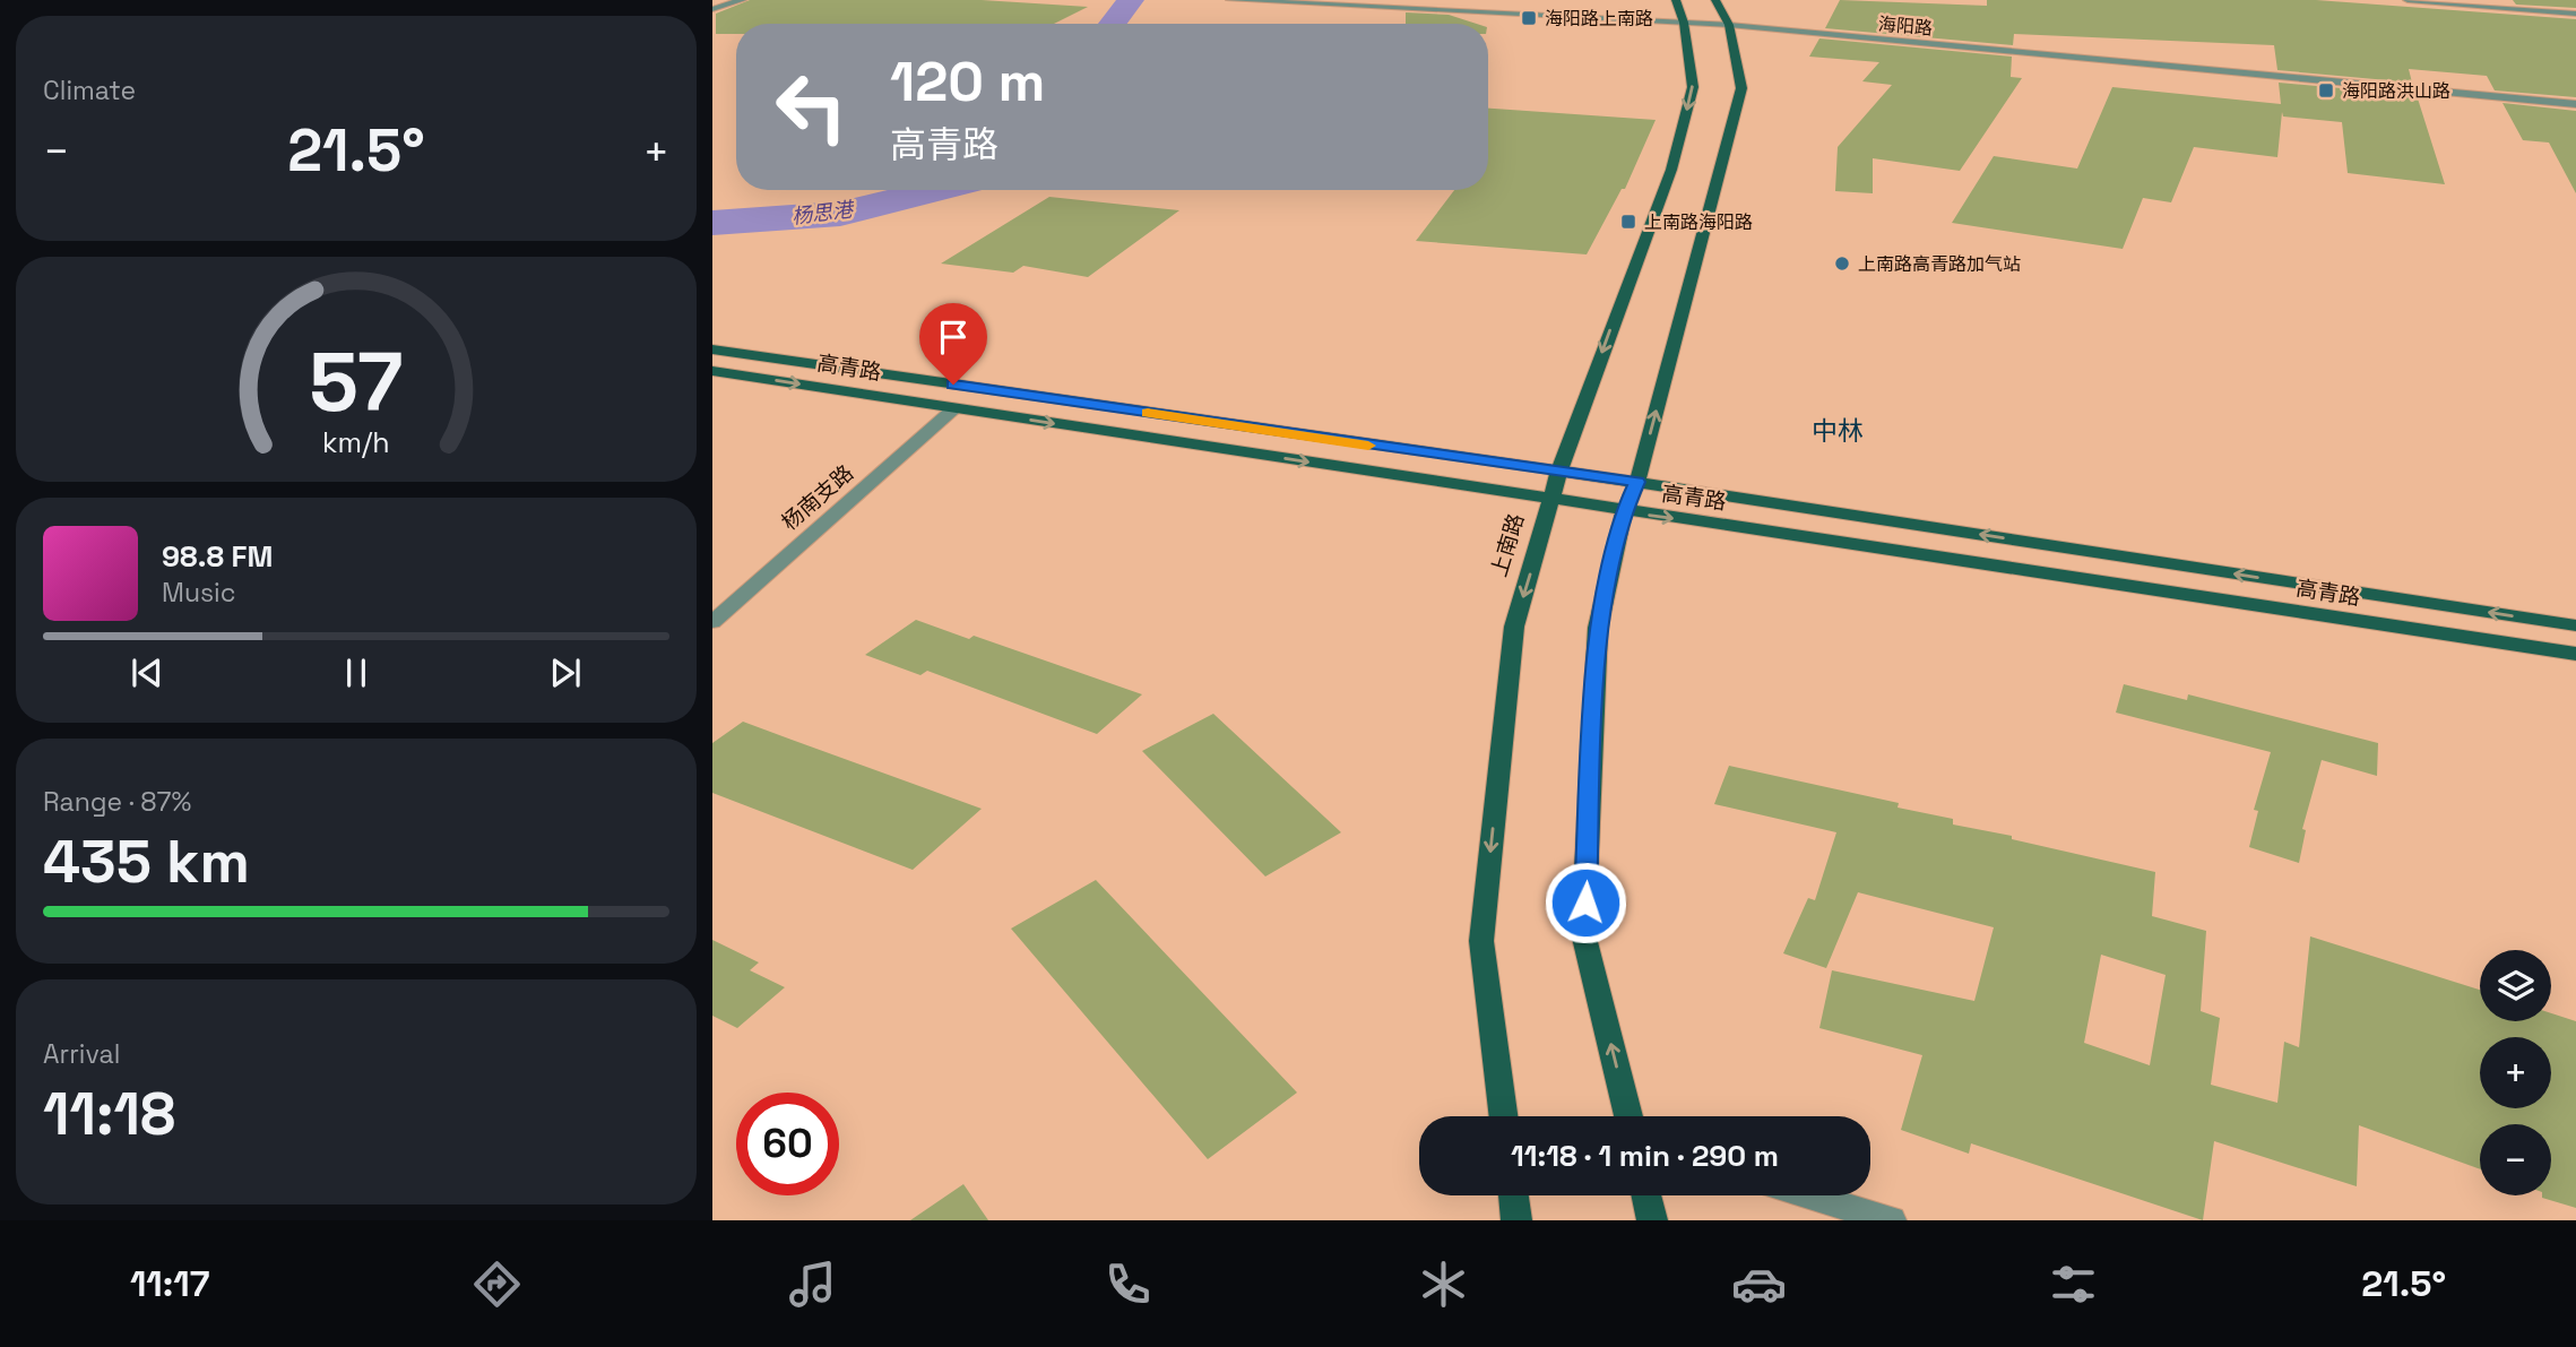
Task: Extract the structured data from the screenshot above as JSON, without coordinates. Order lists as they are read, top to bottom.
{
  "streets": {
    "main road": ["高青路", "上南路"],
    "street": ["海阳路", "杨南支路"]
  },
  "crossings": [
    ["海阳路", "上南路"],
    ["高青路", "杨南支路"],
    ["高青路", "上南路"]
  ],
  "districts": ["中林"],
  "water": ["杨思港"],
  "places": {
    "transit": ["海阳路上南路", "海阳路洪山路", "上南路海阳路"],
    "other": ["上南路高青路加气站"]
  },
  "page": {
    "tile": [
      "Climate",
      ["Range · 87%", "435 km"],
      ["Arrival", "11:18"]
    ],
    "turn": ["120 m", "高青路"],
    "heat": ["−", "21.5°", "+"],
    "song": ["98.8 FM", "Music"],
    "map_buttons": ["+", "−"],
    "limit": "60",
    "trip": "11:18 · 1 min · 290 m",
    "tabs": ["11:17", "21.5°"],
    "gauge": ["57", "km/h"]
  }
}
